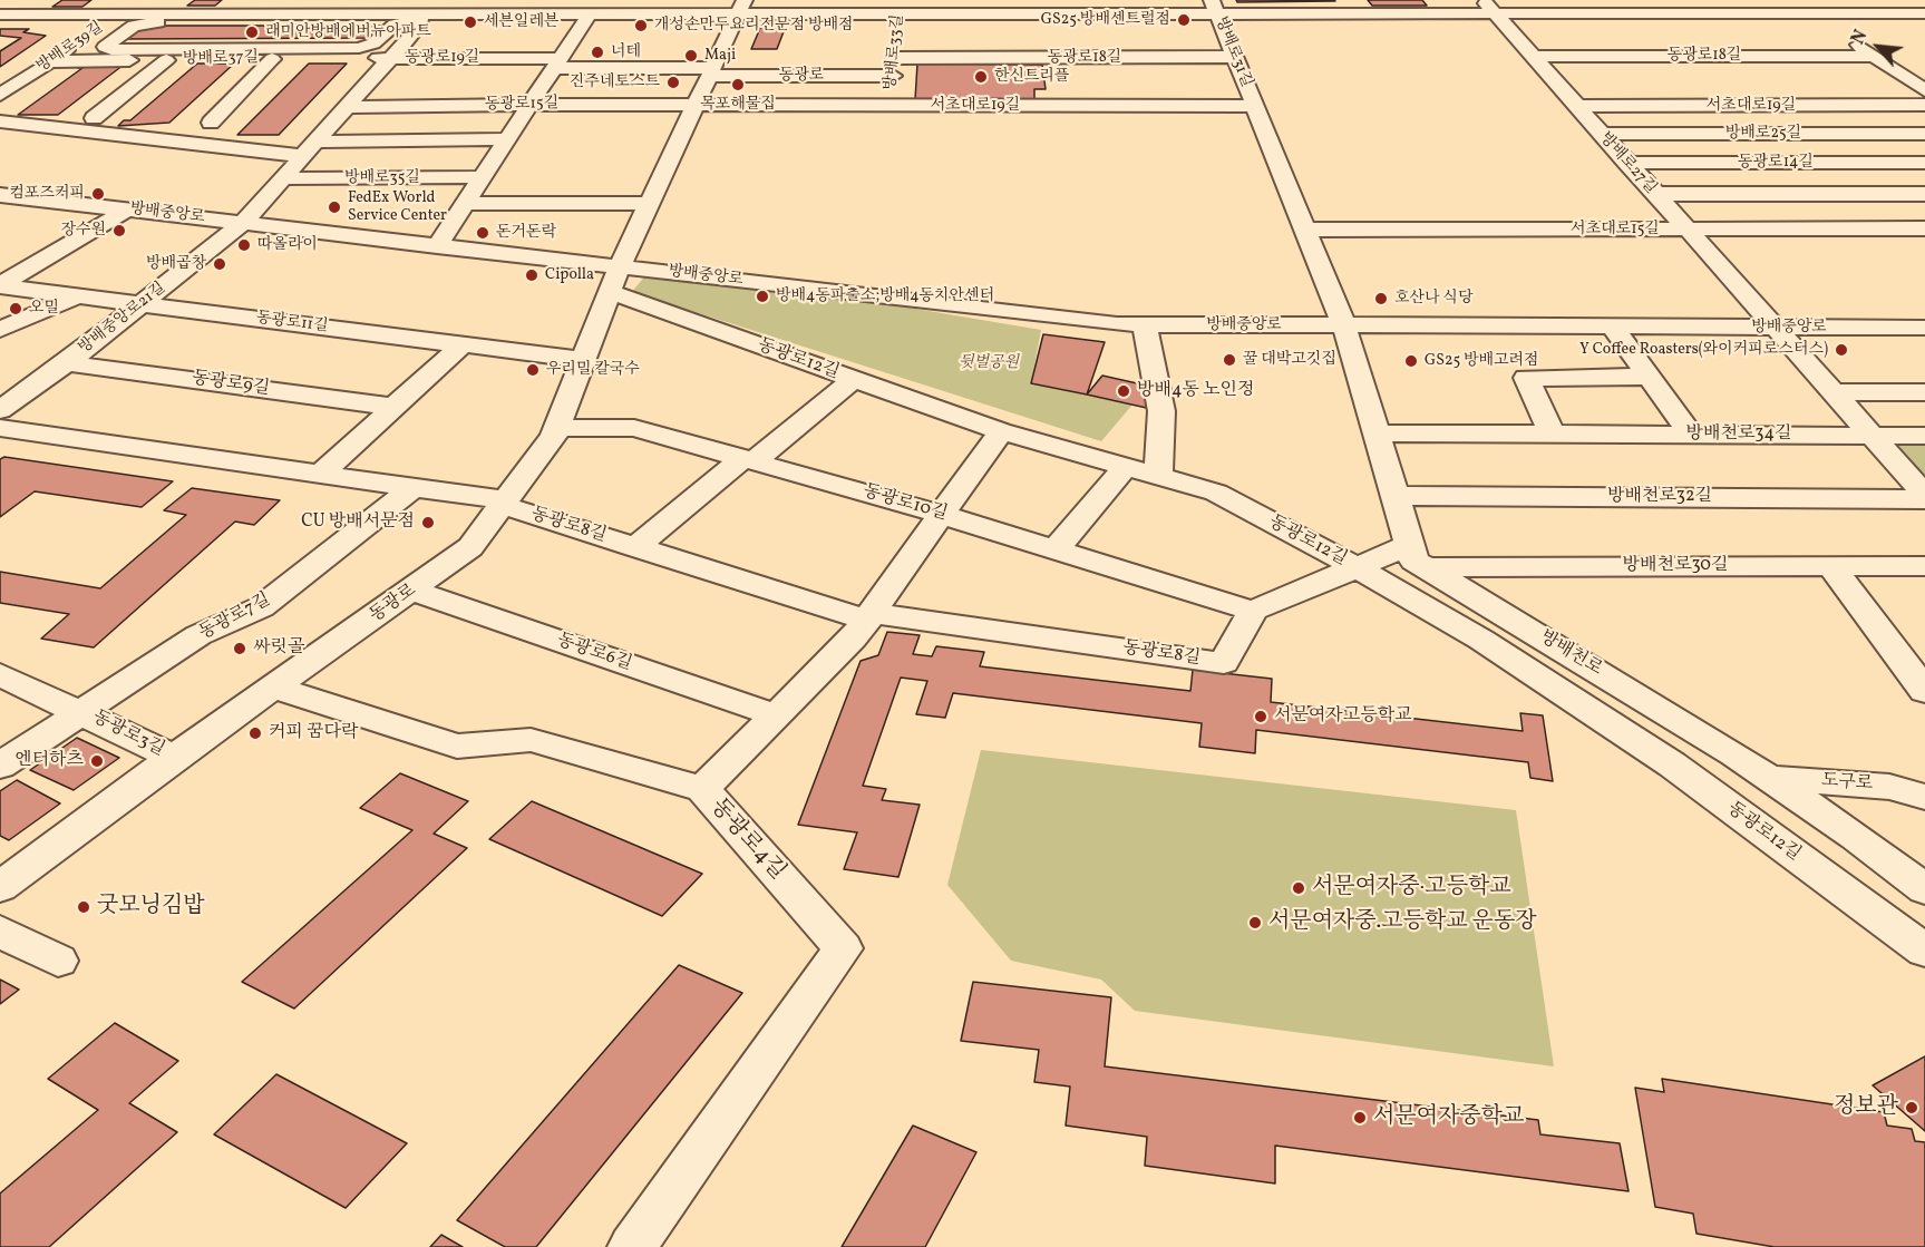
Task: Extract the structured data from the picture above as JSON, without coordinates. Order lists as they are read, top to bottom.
{
  "streets": {
    "street": [
      "방배로39길",
      "방배로33길",
      "방배로31길",
      "동광로18길",
      "동광로19길",
      "방배로37길",
      "동광로",
      "동광로15길",
      "서초대로19길",
      "방배로25길",
      "동광로14길",
      "방배로27길",
      "방배로35길",
      "방배중앙로",
      "서초대로15길",
      "방배중앙로21길",
      "동광로11길",
      "동광로12길",
      "동광로9길",
      "방배천로34길",
      "방배천로32길",
      "동광로10길",
      "동광로8길",
      "방배천로30길",
      "동광로7길",
      "동광로6길",
      "방배천로",
      "동광로3길",
      "도구로",
      "동광로4길"
    ]
  },
  "crossings": [
    ["방배로39길", "방배로37길"],
    ["방배로33길", "동광로18길"],
    ["방배로33길", "동광로"],
    ["방배로33길", "서초대로19길"],
    ["방배로31길", "동광로18길"],
    ["방배로31길", "서초대로19길"],
    ["방배로31길", "서초대로15길"],
    ["동광로18길", "방배로27길"],
    ["동광로19길", "방배로37길"],
    ["동광로19길", "동광로"],
    ["동광로", "동광로15길"],
    ["동광로", "서초대로19길"],
    ["동광로", "방배중앙로"],
    ["동광로", "동광로11길"],
    ["동광로", "동광로12길"],
    ["동광로", "동광로10길"],
    ["동광로", "동광로8길"],
    ["동광로", "동광로6길"],
    ["동광로", "동광로3길"],
    ["동광로", "동광로4길"],
    ["동광로15길", "서초대로19길"],
    ["서초대로19길", "방배로27길"],
    ["방배로25길", "방배로27길"],
    ["동광로14길", "방배로27길"],
    ["방배로27길", "방배중앙로"],
    ["방배로27길", "서초대로15길"],
    ["방배로27길", "방배천로34길"],
    ["방배로27길", "방배천로32길"],
    ["방배중앙로", "방배중앙로21길"],
    ["방배중앙로", "동광로12길"],
    ["방배중앙로21길", "동광로11길"],
    ["방배중앙로21길", "동광로9길"],
    ["동광로10길", "동광로8길"],
    ["방배천로30길", "방배천로"],
    ["동광로7길", "동광로3길"],
    ["방배천로", "도구로"]
  ],
  "parks": ["뒷벌공원"],
  "places": [
    "GS25 방배센트럴점",
    "세븐일레븐",
    "개성손만두요리전문점 방배점",
    "래미안방배에버뉴아파트",
    "너테",
    "Maji",
    "한신트리플",
    "진주네토스트",
    "목포해물집",
    "컴포즈커피",
    "FedEx World Service Center",
    "장수원",
    "돈거돈락",
    "따올라이",
    "방배곱창",
    "Cipolla",
    "방배4동파출소;방배4동치안센터",
    "호산나 식당",
    "오밀",
    "Y Coffee Roasters(와이커피로스터스)",
    "꿀 대박고깃집",
    "GS25 방배고려점",
    "우리밀 칼국수",
    "방배4동 노인정",
    "CU 방배서문점",
    "싸릿골",
    "서문여자고등학교",
    "커피 꿈다락",
    "엔터하츠",
    "서문여자중·고등학교",
    "굿모닝김밥",
    "서문여자중.고등학교 운동장",
    "정보관",
    "서문여자중학교"
  ],
  "north": "top left"
}
